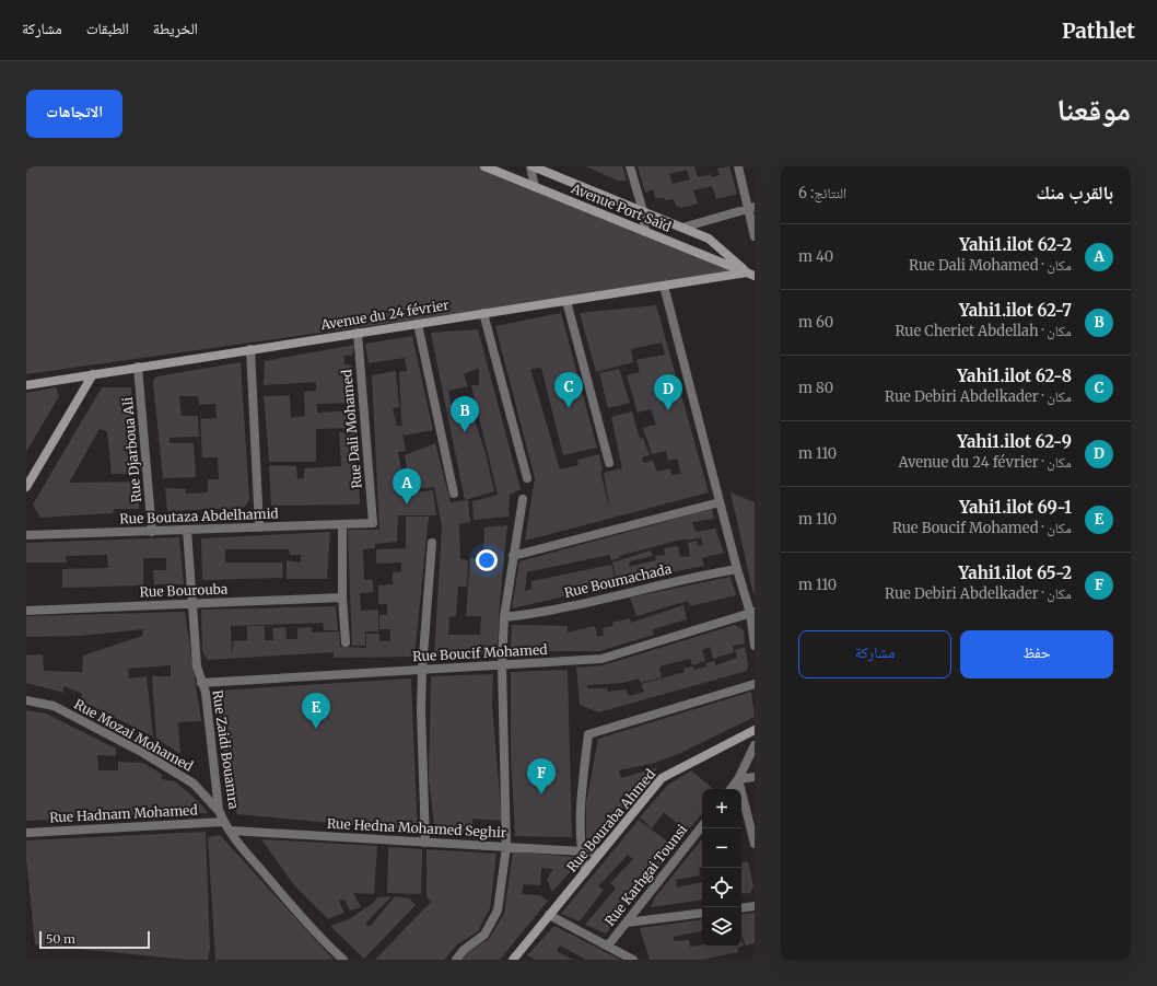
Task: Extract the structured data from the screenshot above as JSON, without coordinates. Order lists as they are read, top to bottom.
{
  "streets": {
    "street": [
      "Avenue Port Saïd",
      "Avenue du 24 février",
      "Rue Dali Mohamed",
      "Rue Djarboua Ali",
      "Rue Boutaza Abdelhamid",
      "Rue Boumachada",
      "Rue Bourouba",
      "Rue Boucif Mohamed",
      "Rue Mozai Mohamed",
      "Rue Zaidi Bouamra",
      "Rue Hadnam Mohamed",
      "Rue Bouraba Ahmed",
      "Rue Hedna Mohamed Seghir",
      "Rue Karhgai Tounsi"
    ]
  },
  "crossings": [
    ["Avenue Port Saïd", "Avenue du 24 février"],
    ["Avenue du 24 février", "Rue Dali Mohamed"],
    ["Avenue du 24 février", "Rue Djarboua Ali"],
    ["Rue Dali Mohamed", "Rue Boutaza Abdelhamid"],
    ["Rue Djarboua Ali", "Rue Boutaza Abdelhamid"],
    ["Rue Boutaza Abdelhamid", "Rue Zaidi Bouamra"],
    ["Rue Bourouba", "Rue Zaidi Bouamra"],
    ["Rue Boucif Mohamed", "Rue Zaidi Bouamra"],
    ["Rue Mozai Mohamed", "Rue Zaidi Bouamra"],
    ["Rue Zaidi Bouamra", "Rue Hadnam Mohamed"],
    ["Rue Zaidi Bouamra", "Rue Hedna Mohamed Seghir"],
    ["Rue Bouraba Ahmed", "Rue Hedna Mohamed Seghir"]
  ],
  "scale_bar": "50 m",
  "page": {
    "header": "Pathlet",
    "nav": ["الخريطة", "الطبقات", "مشاركة"],
    "title": "موقعنا",
    "buttons": [
      "الاتجاهات",
      ["حفظ", "مشاركة"]
    ],
    "heading": ["بالقرب منك", "النتائج: 6"],
    "list": [
      {
        "mark": "A",
        "name": "Yahi1.ilot 62-2",
        "note": "مكان · Rue Dali Mohamed",
        "value": "40 m"
      },
      {
        "mark": "B",
        "name": "Yahi1.ilot 62-7",
        "note": "مكان · Rue Cheriet Abdellah",
        "value": "60 m"
      },
      {
        "mark": "C",
        "name": "Yahi1.ilot 62-8",
        "note": "مكان · Rue Debiri Abdelkader",
        "value": "80 m"
      },
      {
        "mark": "D",
        "name": "Yahi1.ilot 62-9",
        "note": "مكان · Avenue du 24 février",
        "value": "110 m"
      },
      {
        "mark": "E",
        "name": "Yahi1.ilot 69-1",
        "note": "مكان · Rue Boucif Mohamed",
        "value": "110 m"
      },
      {
        "mark": "F",
        "name": "Yahi1.ilot 65-2",
        "note": "مكان · Rue Debiri Abdelkader",
        "value": "110 m"
      }
    ],
    "pins": [
      "C",
      "D",
      "B",
      "A",
      "E",
      "F"
    ],
    "map_buttons": ["+", "−"],
    "scale": "50 m"
  }
}
